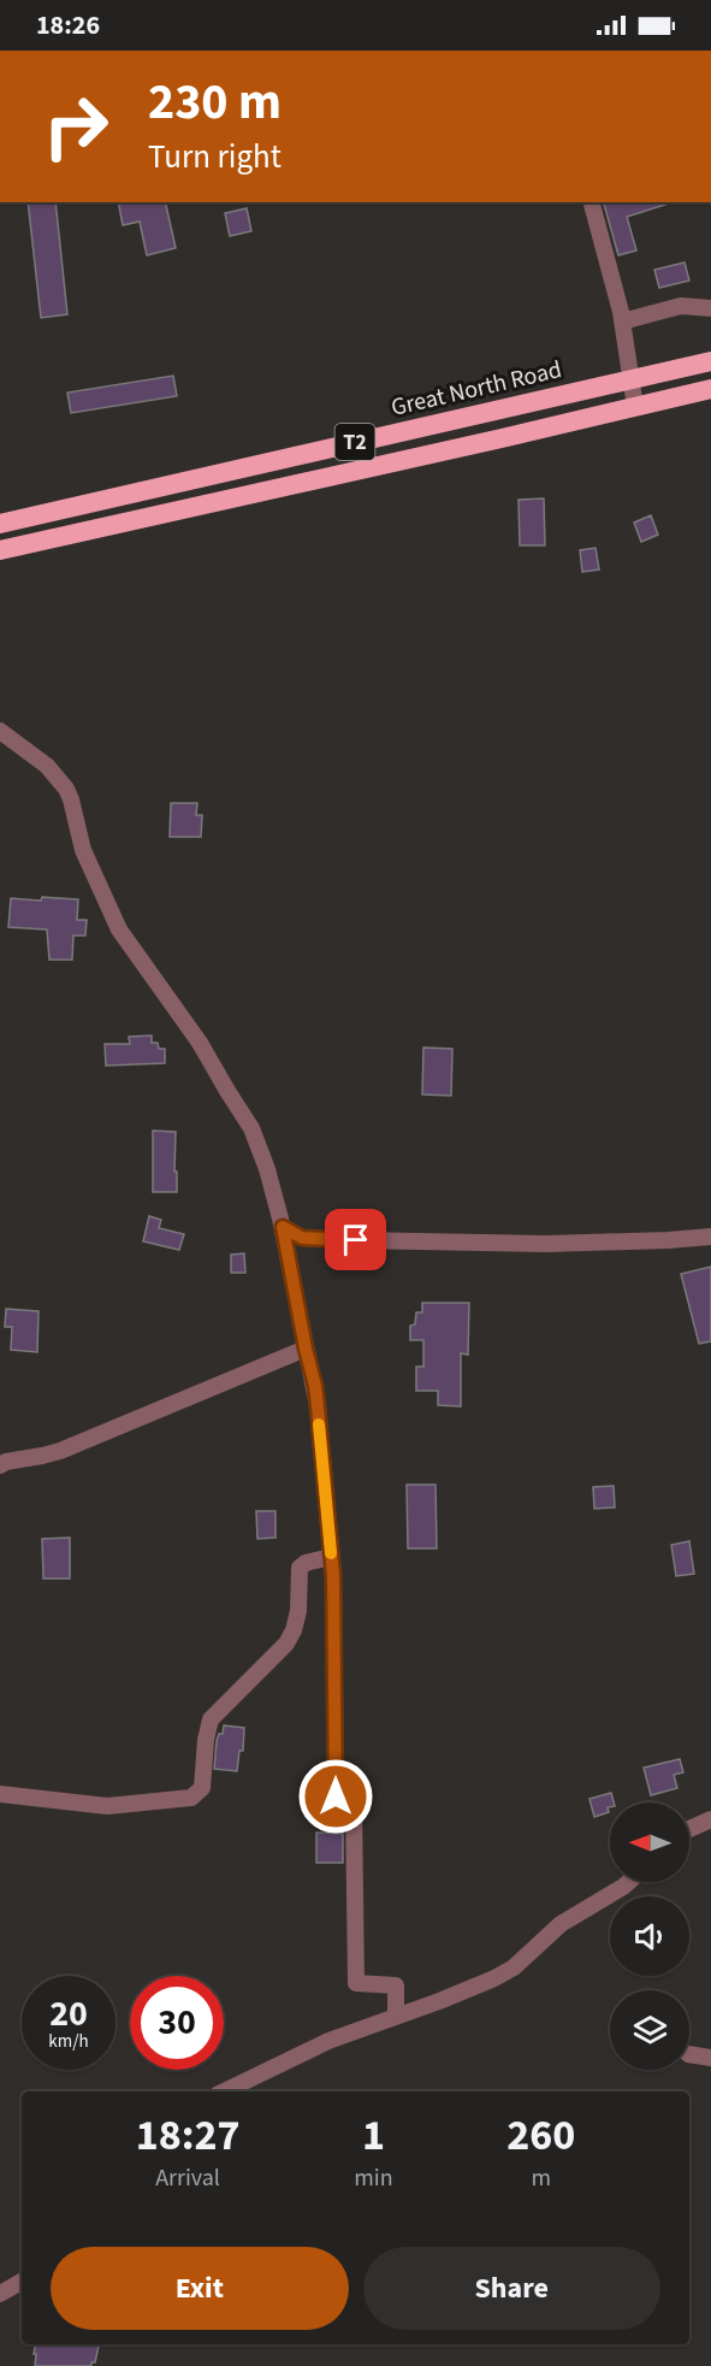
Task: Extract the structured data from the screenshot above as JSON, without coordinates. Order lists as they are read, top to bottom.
{
  "streets": {
    "highway": ["Great North Road", "T2"]
  },
  "north": "left",
  "page": {
    "status": "18:26",
    "turn": ["230 m", "Turn right"],
    "speed": "20 km/h",
    "limit": "30",
    "eta": [
      "18:27",
      "Arrival",
      "1",
      "min",
      "260",
      "m"
    ],
    "buttons": ["Exit", "Share"]
  }
}
